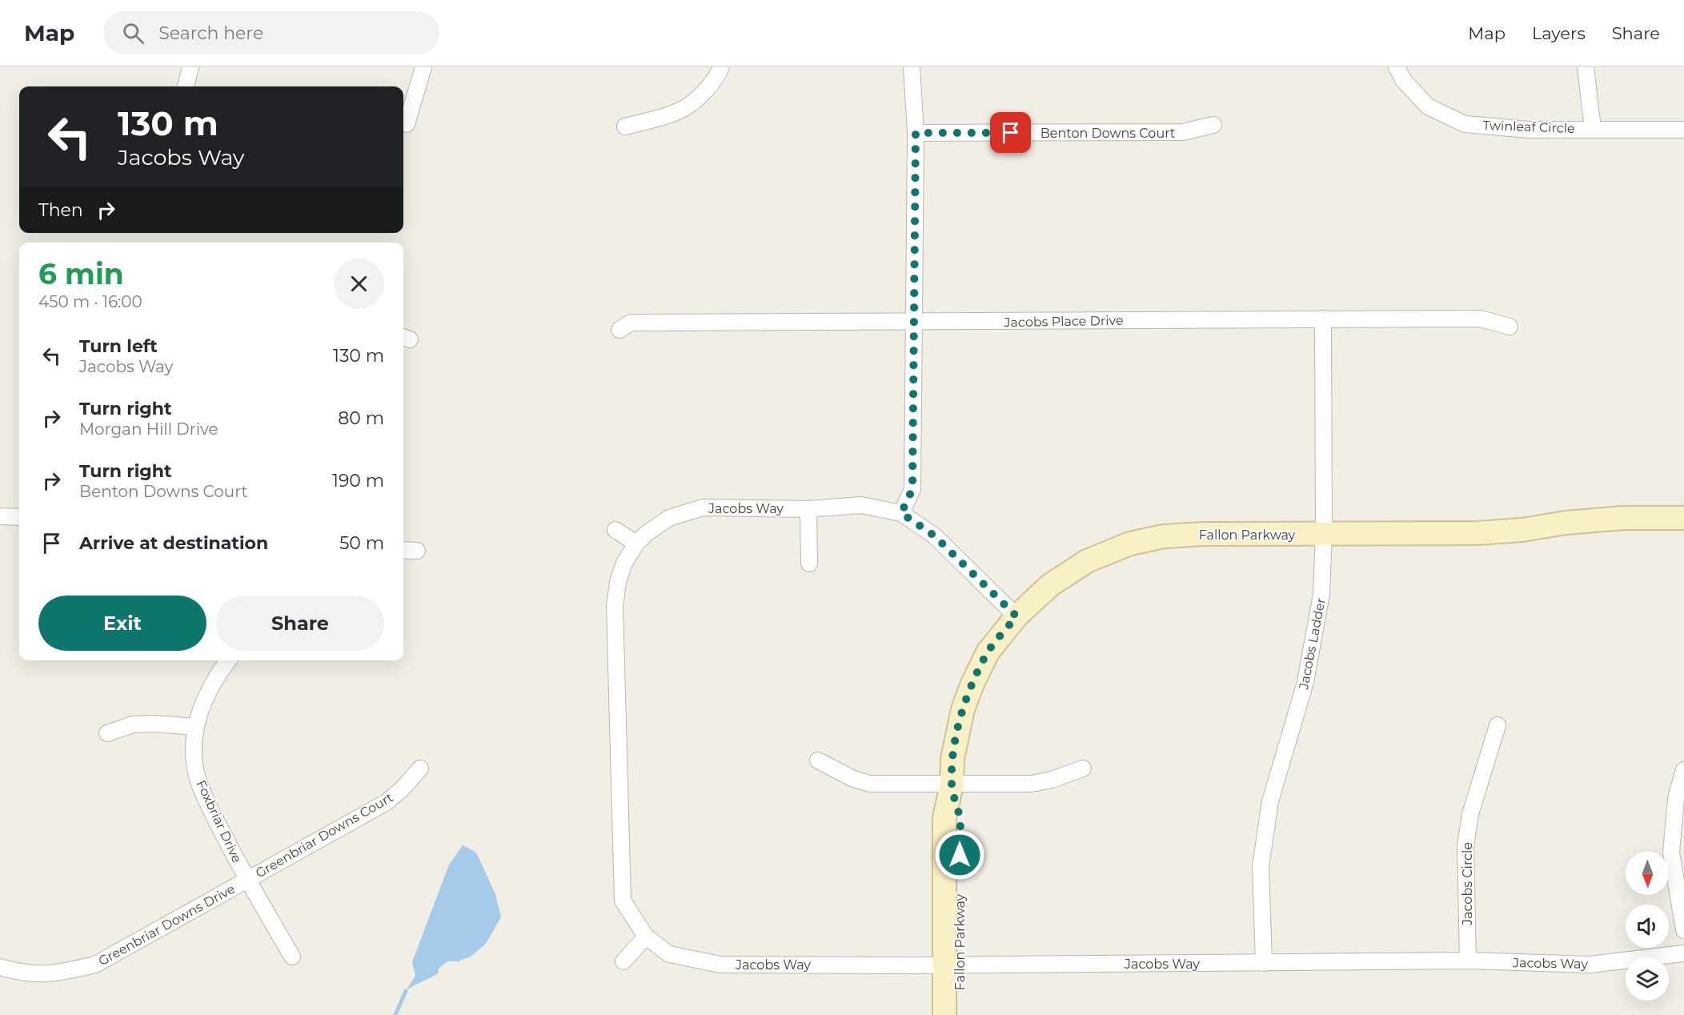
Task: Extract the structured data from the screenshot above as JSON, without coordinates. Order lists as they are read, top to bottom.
{
  "streets": {
    "street": [
      "Twinleaf Circle",
      "Benton Downs Court",
      "Jacobs Place Drive",
      "Jacobs Way",
      "Fallon Parkway",
      "Jacobs Ladder",
      "Foxbriar Drive",
      "Greenbriar Downs Court",
      "Jacobs Circle",
      "Greenbriar Downs Drive"
    ]
  },
  "crossings": [
    ["Jacobs Place Drive", "Jacobs Ladder"],
    ["Jacobs Way", "Fallon Parkway"],
    ["Jacobs Way", "Jacobs Ladder"],
    ["Jacobs Way", "Jacobs Circle"],
    ["Fallon Parkway", "Jacobs Ladder"],
    ["Foxbriar Drive", "Greenbriar Downs Court"],
    ["Foxbriar Drive", "Greenbriar Downs Drive"],
    ["Greenbriar Downs Court", "Greenbriar Downs Drive"]
  ],
  "north": "bottom",
  "page": {
    "header": "Map",
    "search": "Search here",
    "nav": ["Map", "Layers", "Share"],
    "turn": ["130 m", "Jacobs Way"],
    "then": "Then",
    "heading": ["6 min", "450 m · 16:00"],
    "list": [
      {
        "name": "Turn left",
        "note": "Jacobs Way",
        "value": "130 m"
      },
      {
        "name": "Turn right",
        "note": "Morgan Hill Drive",
        "value": "80 m"
      },
      {
        "name": "Turn right",
        "note": "Benton Downs Court",
        "value": "190 m"
      },
      {
        "name": "Arrive at destination",
        "value": "50 m"
      }
    ],
    "buttons": ["Exit", "Share"]
  }
}
